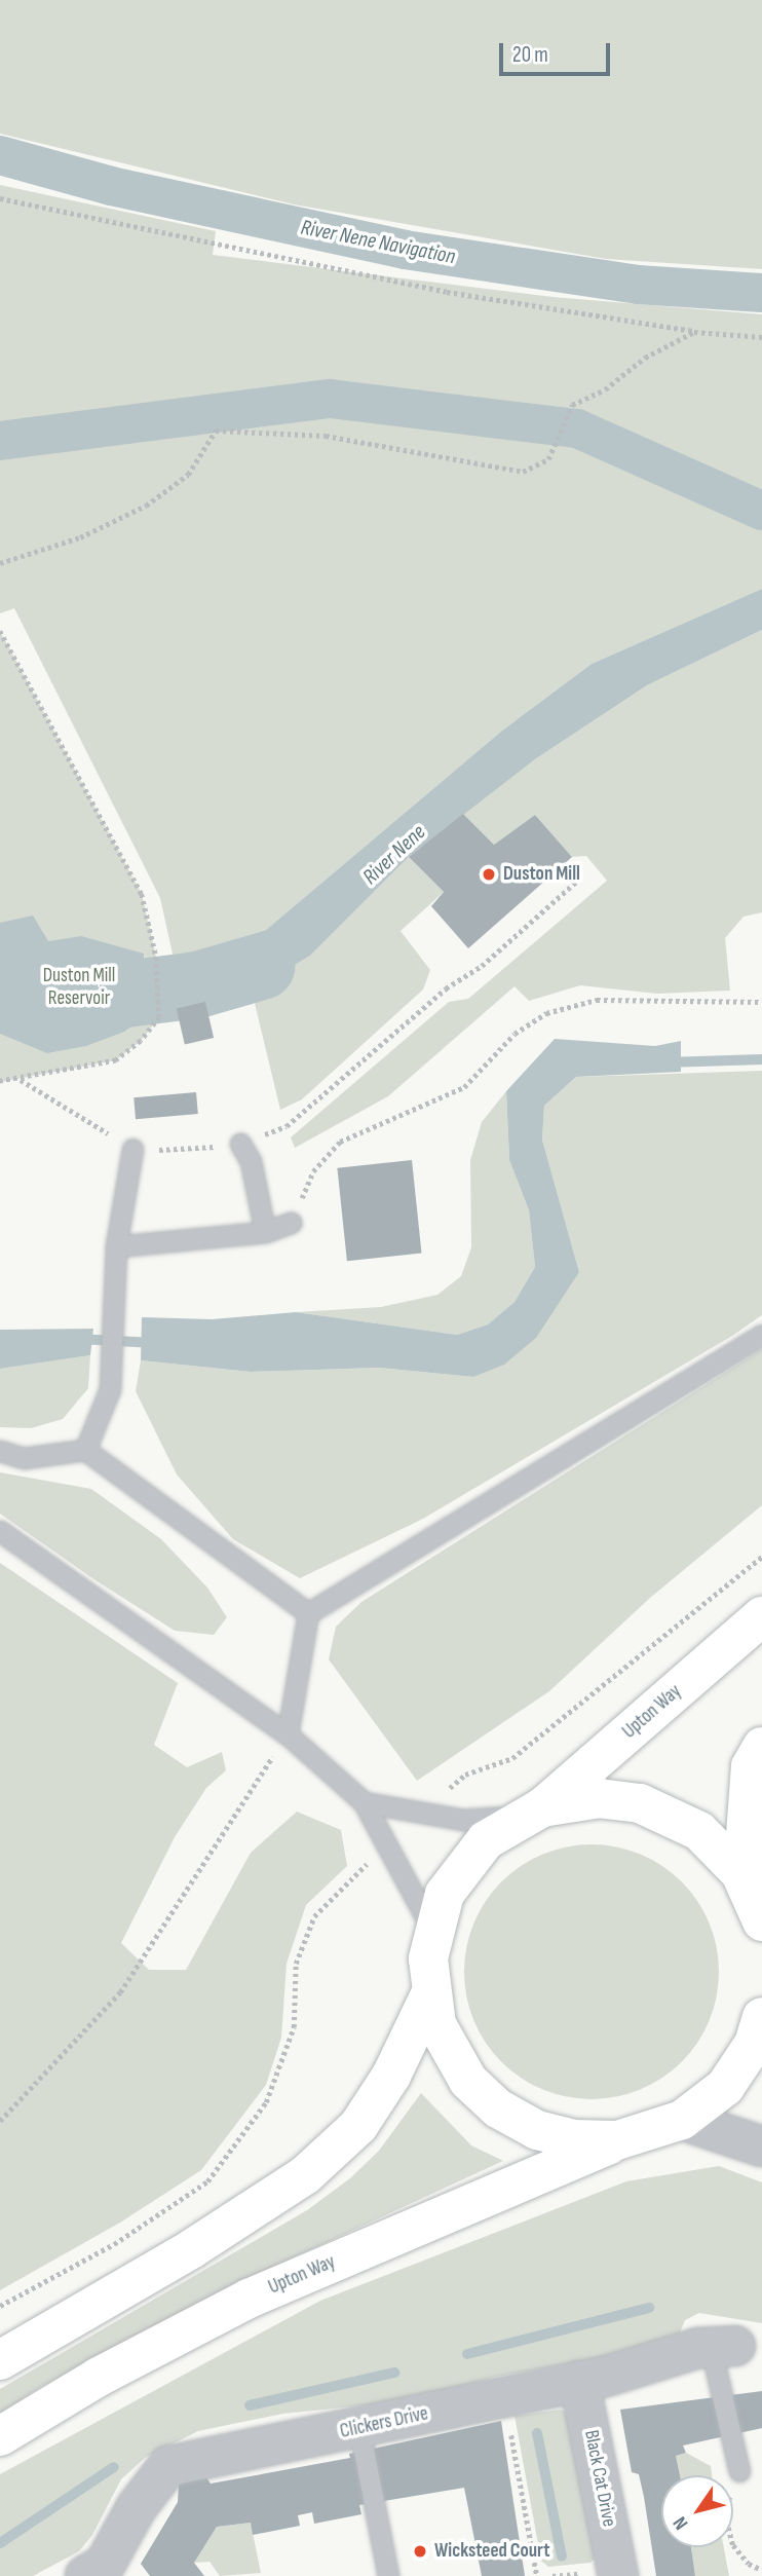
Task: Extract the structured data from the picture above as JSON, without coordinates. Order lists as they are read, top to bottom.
{
  "streets": {
    "highway": ["Upton Way"],
    "street": ["Clickers Drive", "Black Cat Drive"]
  },
  "crossings": [
    ["Clickers Drive", "Black Cat Drive"]
  ],
  "water": ["River Nene Navigation", "River Nene"],
  "parks": ["Duston Mill Reservoir"],
  "places": ["Duston Mill", "Wicksteed Court"],
  "scale_bar": "20 m",
  "north": "bottom left"
}
